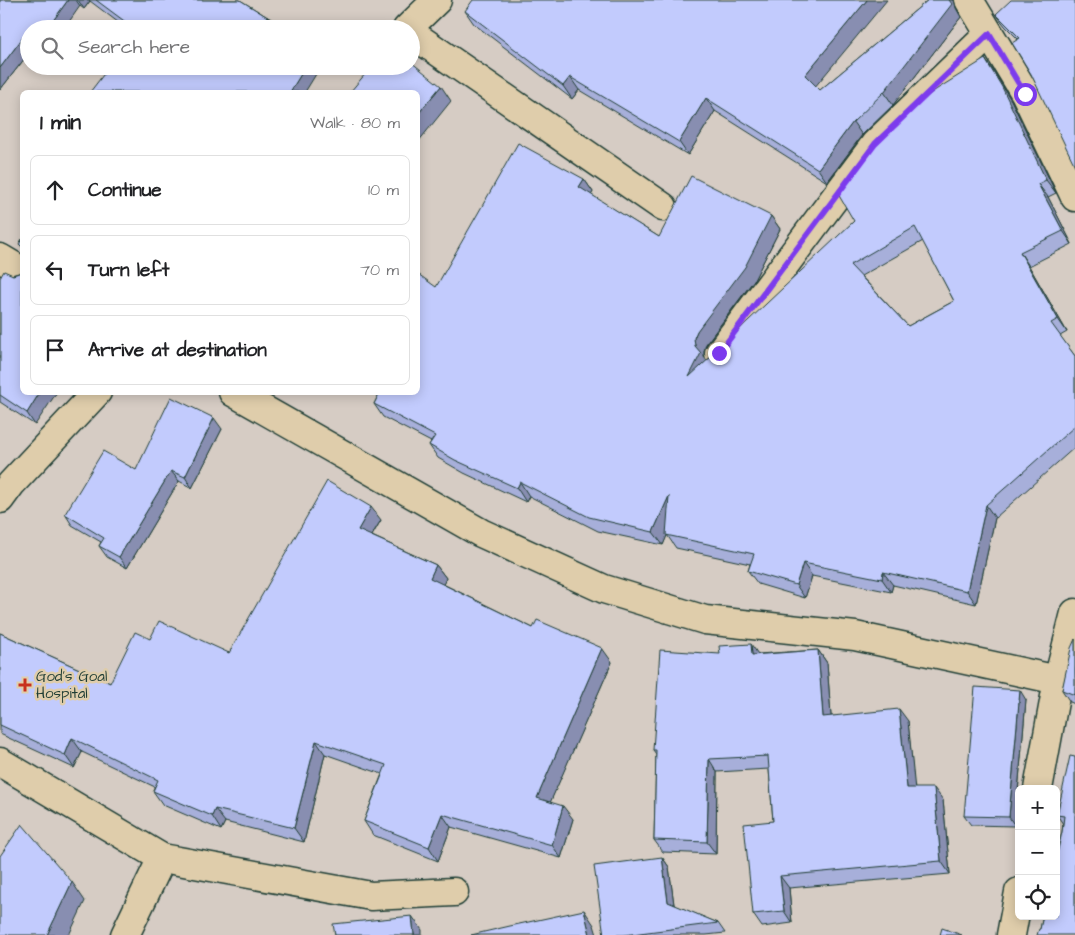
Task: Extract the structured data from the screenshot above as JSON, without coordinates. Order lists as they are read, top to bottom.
{
  "places": {
    "health": ["God's Goal Hospital"]
  },
  "page": {
    "search": "Search here",
    "heading": ["1 min", "Walk · 80 m"],
    "list": [
      ["Continue", "10 m"],
      ["Turn left", "70 m"],
      "Arrive at destination"
    ],
    "map_buttons": ["+", "−"]
  }
}
